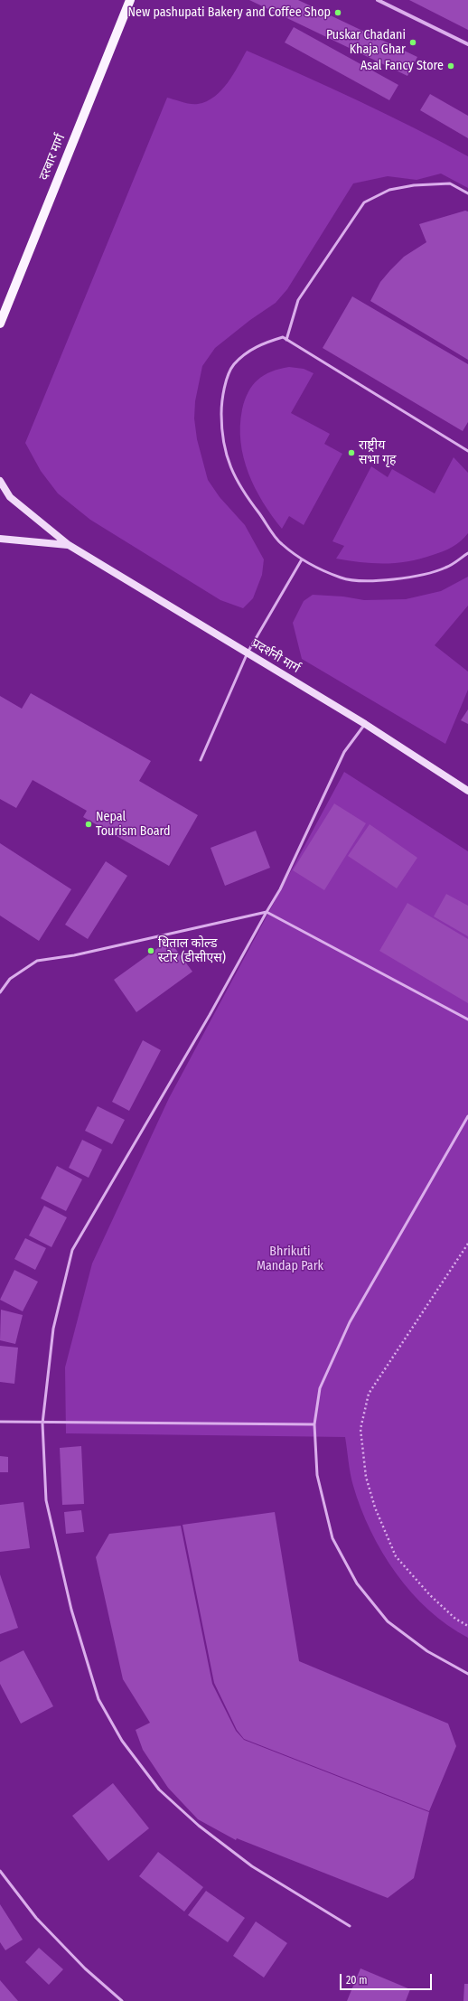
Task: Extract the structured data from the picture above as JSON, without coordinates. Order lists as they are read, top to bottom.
{
  "streets": {
    "main road": ["दरबार मार्ग", "प्रदर्शनी मार्ग"]
  },
  "parks": ["Bhrikuti Mandap Park"],
  "places": [
    "New pashupati Bakery and Coffee Shop",
    "Puskar Chadani Khaja Ghar",
    "Asal Fancy Store",
    "राष्ट्रीय सभा गृह",
    "Nepal Tourism Board",
    "धिताल कोल्ड स्टोर (डीसीएस)"
  ],
  "scale_bar": "20 m"
}
